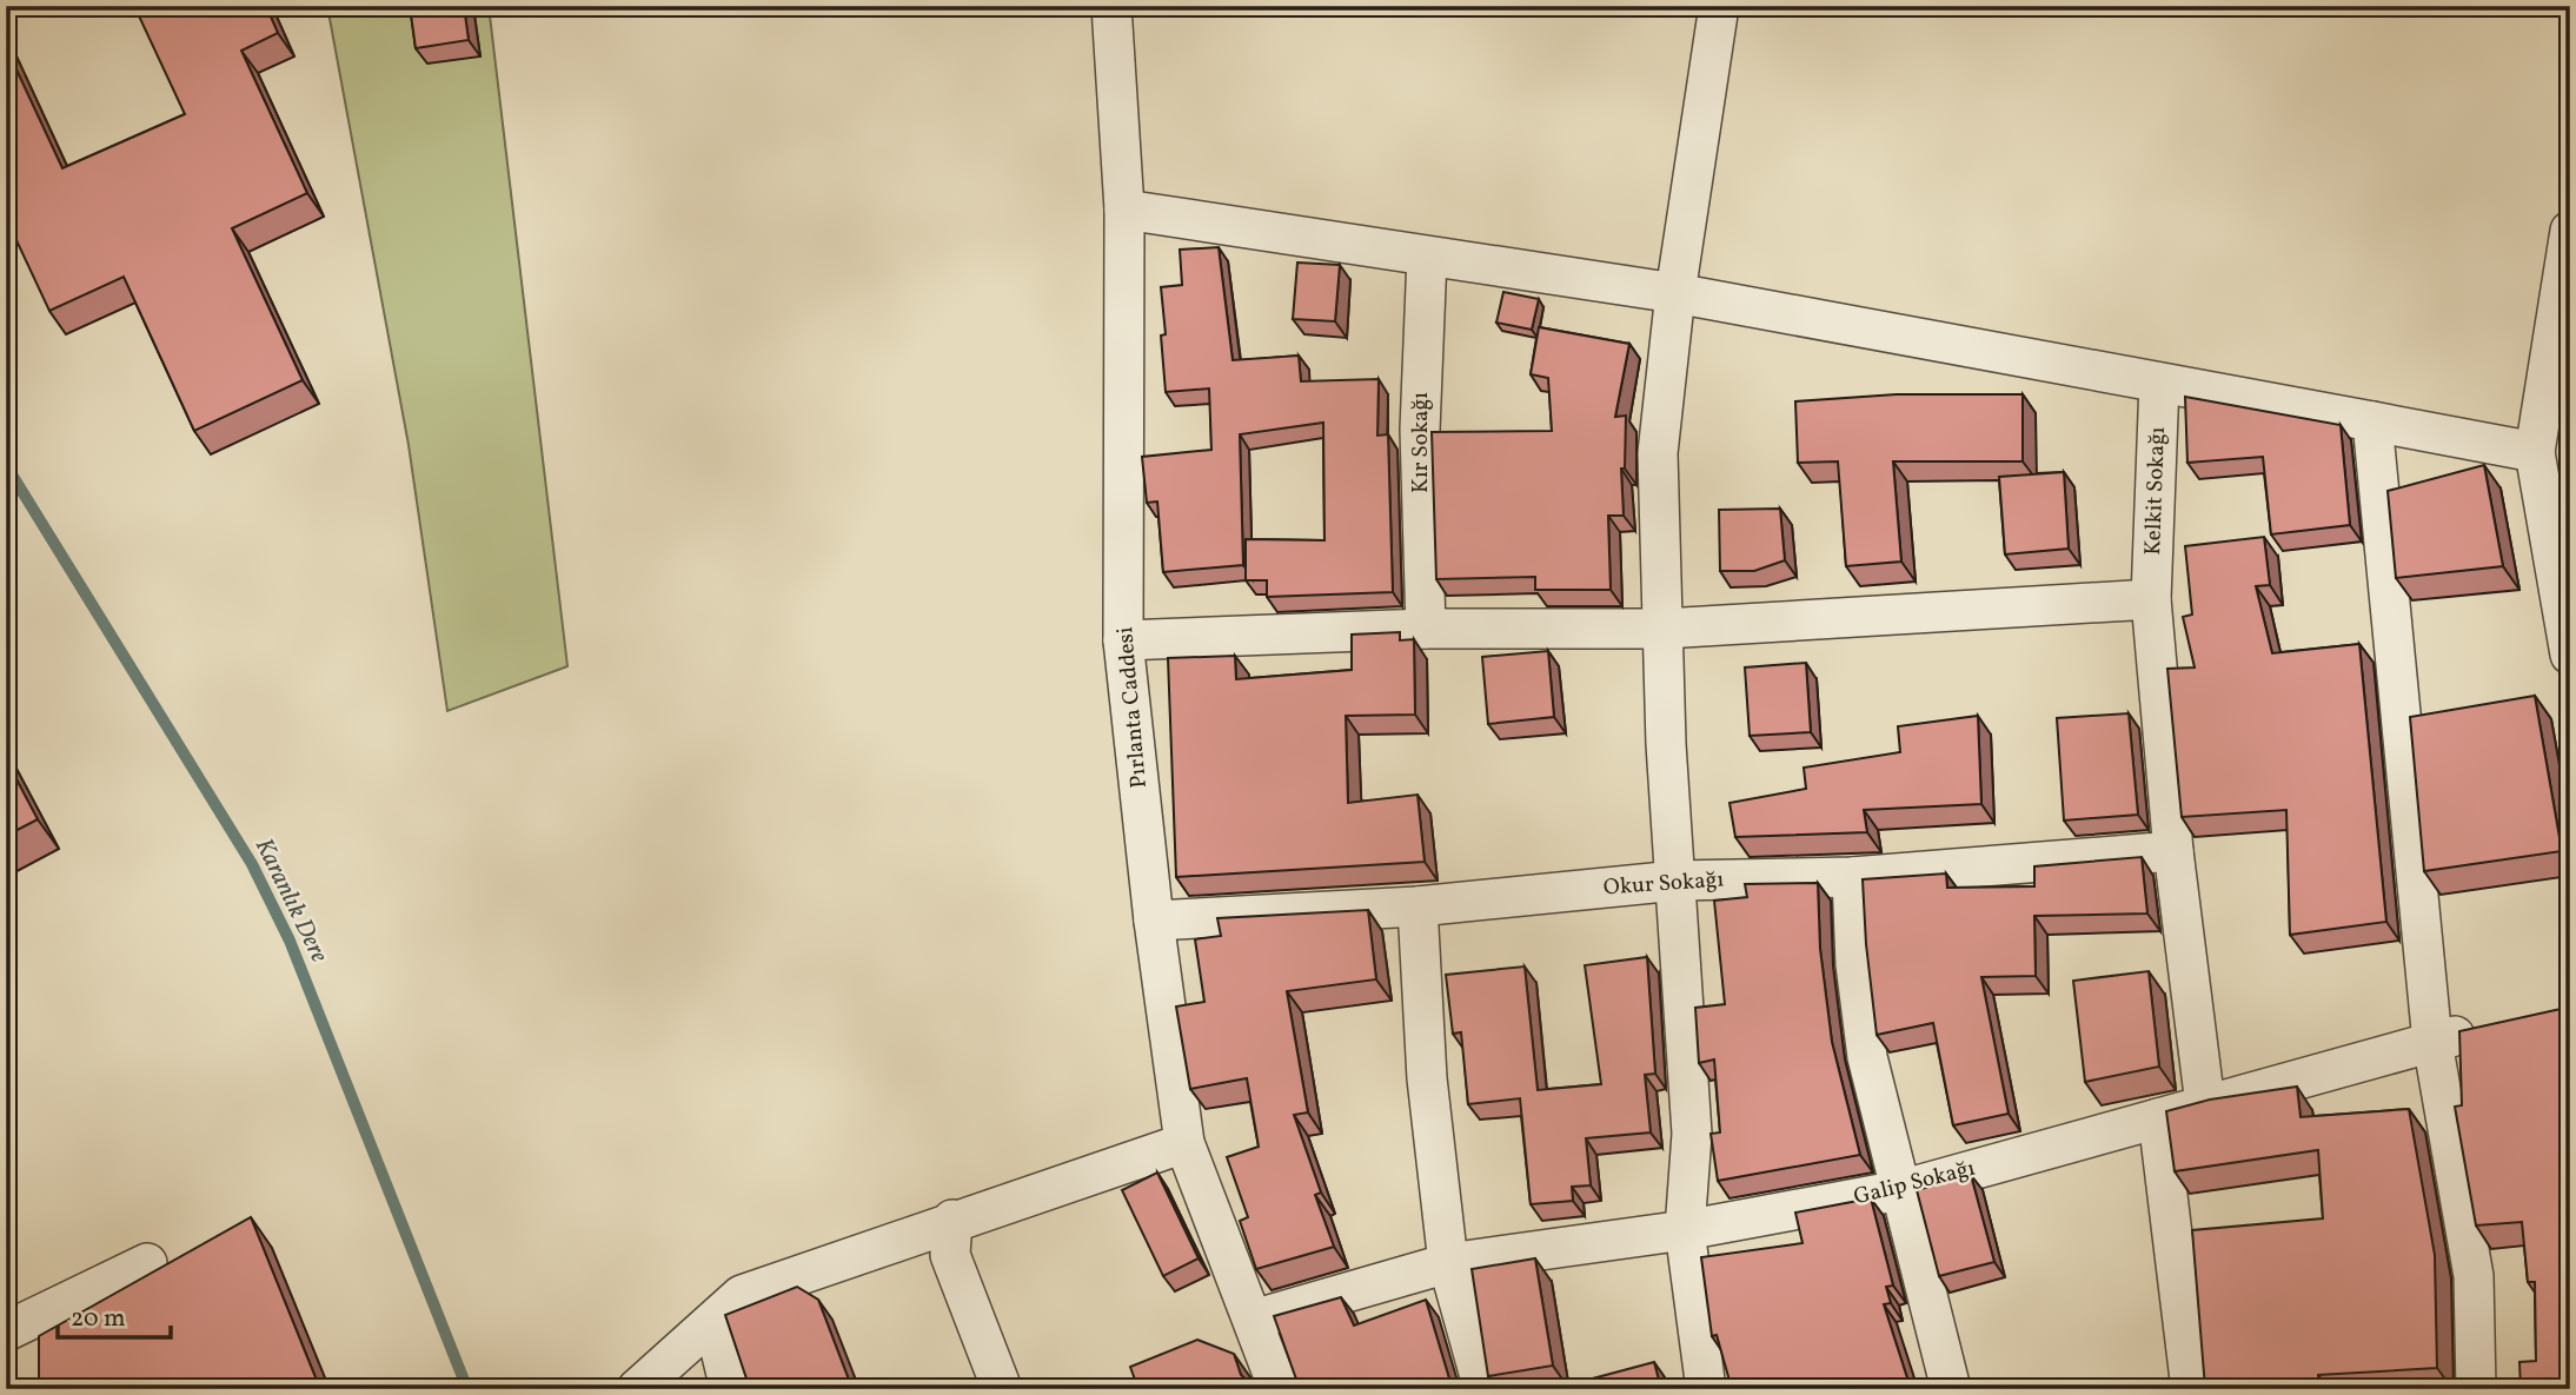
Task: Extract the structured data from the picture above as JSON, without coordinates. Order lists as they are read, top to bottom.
{
  "streets": {
    "street": [
      "Kır Sokağı",
      "Kelkit Sokağı",
      "Pırlanta Caddesi",
      "Okur Sokağı",
      "Galip Sokağı"
    ]
  },
  "crossings": [
    ["Kelkit Sokağı", "Okur Sokağı"],
    ["Kelkit Sokağı", "Galip Sokağı"],
    ["Pırlanta Caddesi", "Okur Sokağı"],
    ["Pırlanta Caddesi", "Galip Sokağı"]
  ],
  "water": ["Karanlık Dere"],
  "scale_bar": "20 m"
}
